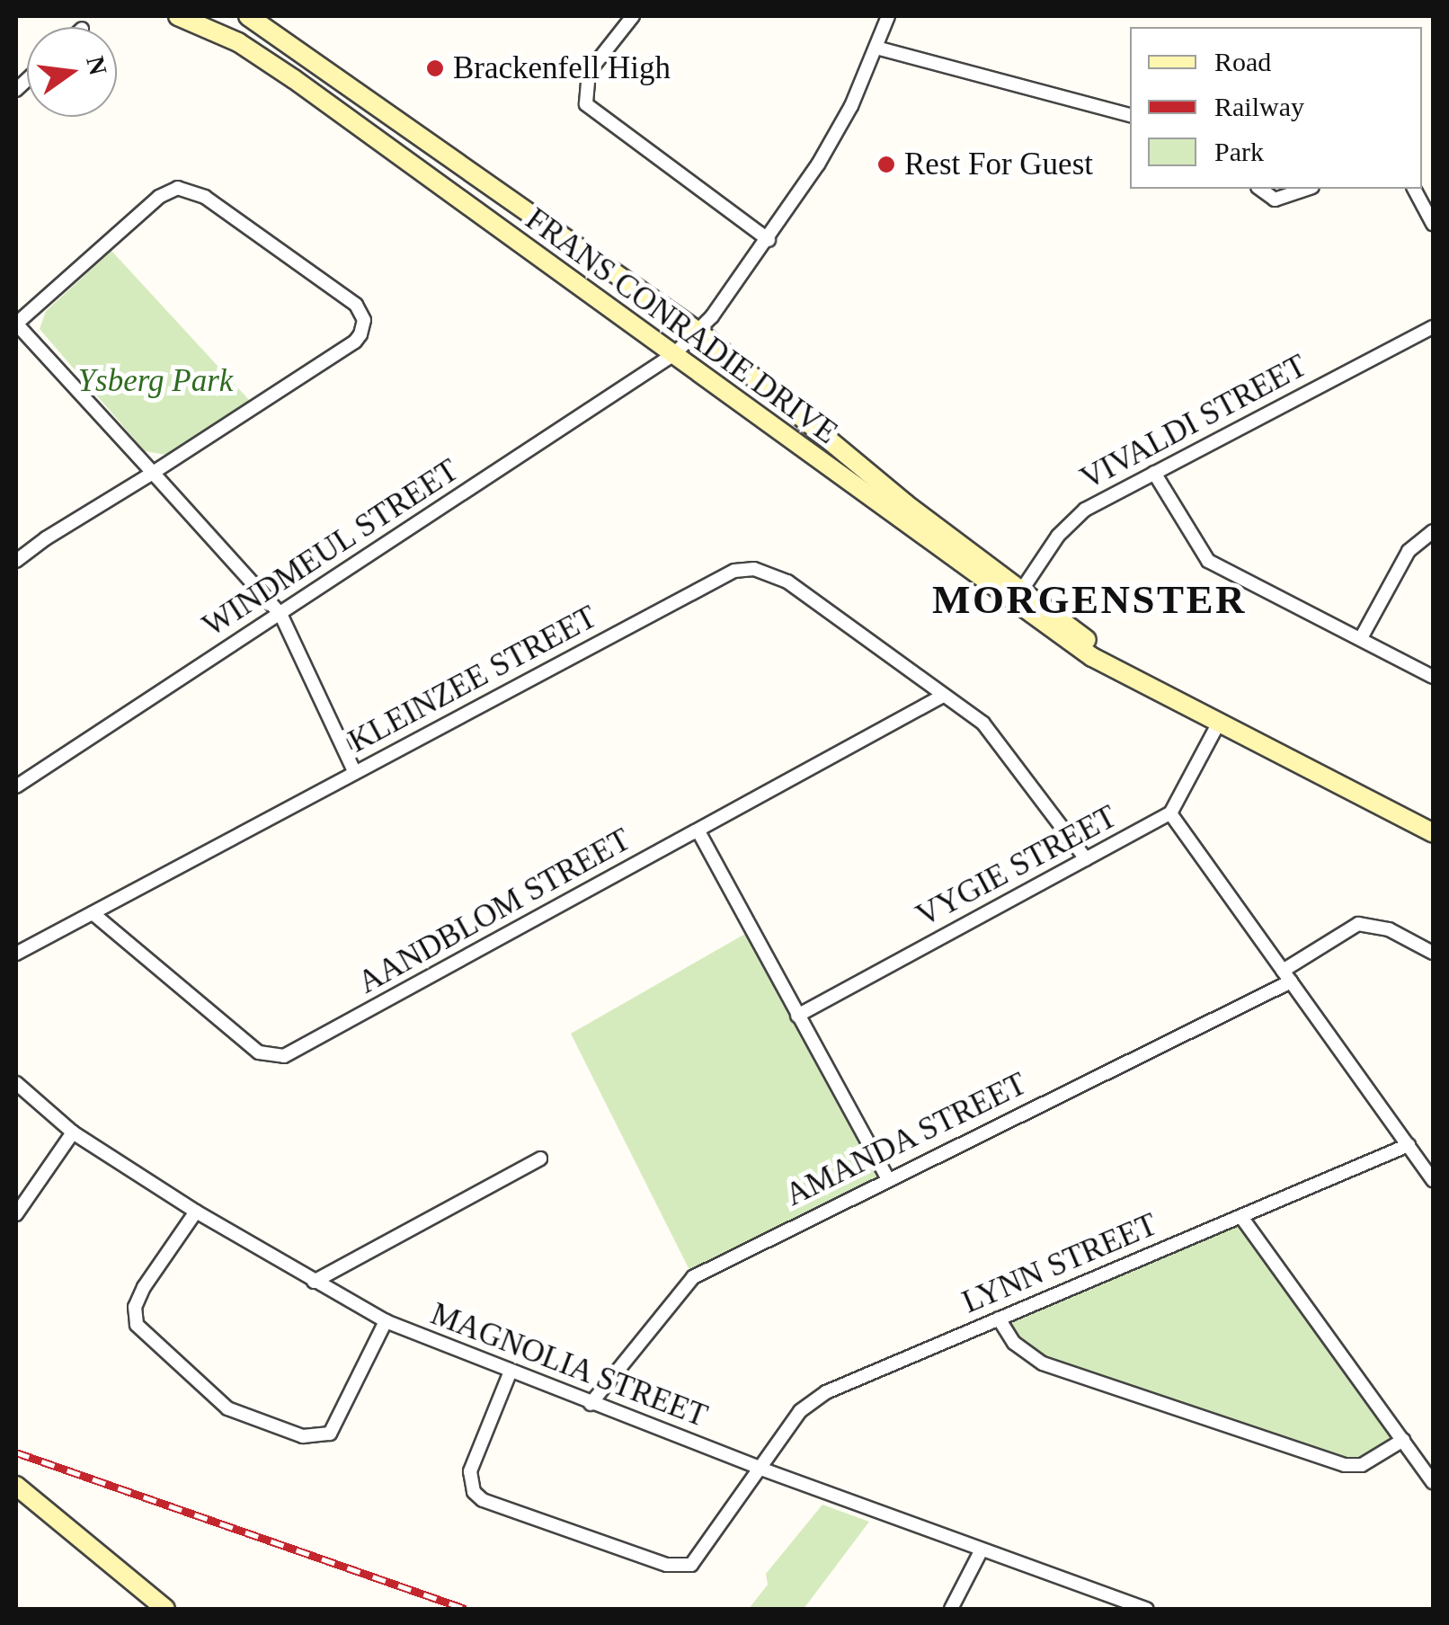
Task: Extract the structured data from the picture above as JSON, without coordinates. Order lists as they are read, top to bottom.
{
  "streets": {
    "street": [
      "FRANS CONRADIE DRIVE",
      "VIVALDI STREET",
      "WINDMEUL STREET",
      "KLEINZEE STREET",
      "VYGIE STREET",
      "AANDBLOM STREET",
      "AMANDA STREET",
      "LYNN STREET",
      "MAGNOLIA STREET"
    ]
  },
  "crossings": [
    ["FRANS CONRADIE DRIVE", "VIVALDI STREET"],
    ["FRANS CONRADIE DRIVE", "WINDMEUL STREET"],
    ["KLEINZEE STREET", "VYGIE STREET"],
    ["KLEINZEE STREET", "AANDBLOM STREET"],
    ["AMANDA STREET", "MAGNOLIA STREET"],
    ["LYNN STREET", "MAGNOLIA STREET"]
  ],
  "districts": ["MORGENSTER"],
  "parks": ["Ysberg Park"],
  "places": ["Brackenfell High", "Rest For Guest"],
  "legend": ["Road", "Railway", "Park"],
  "north": "right"
}
